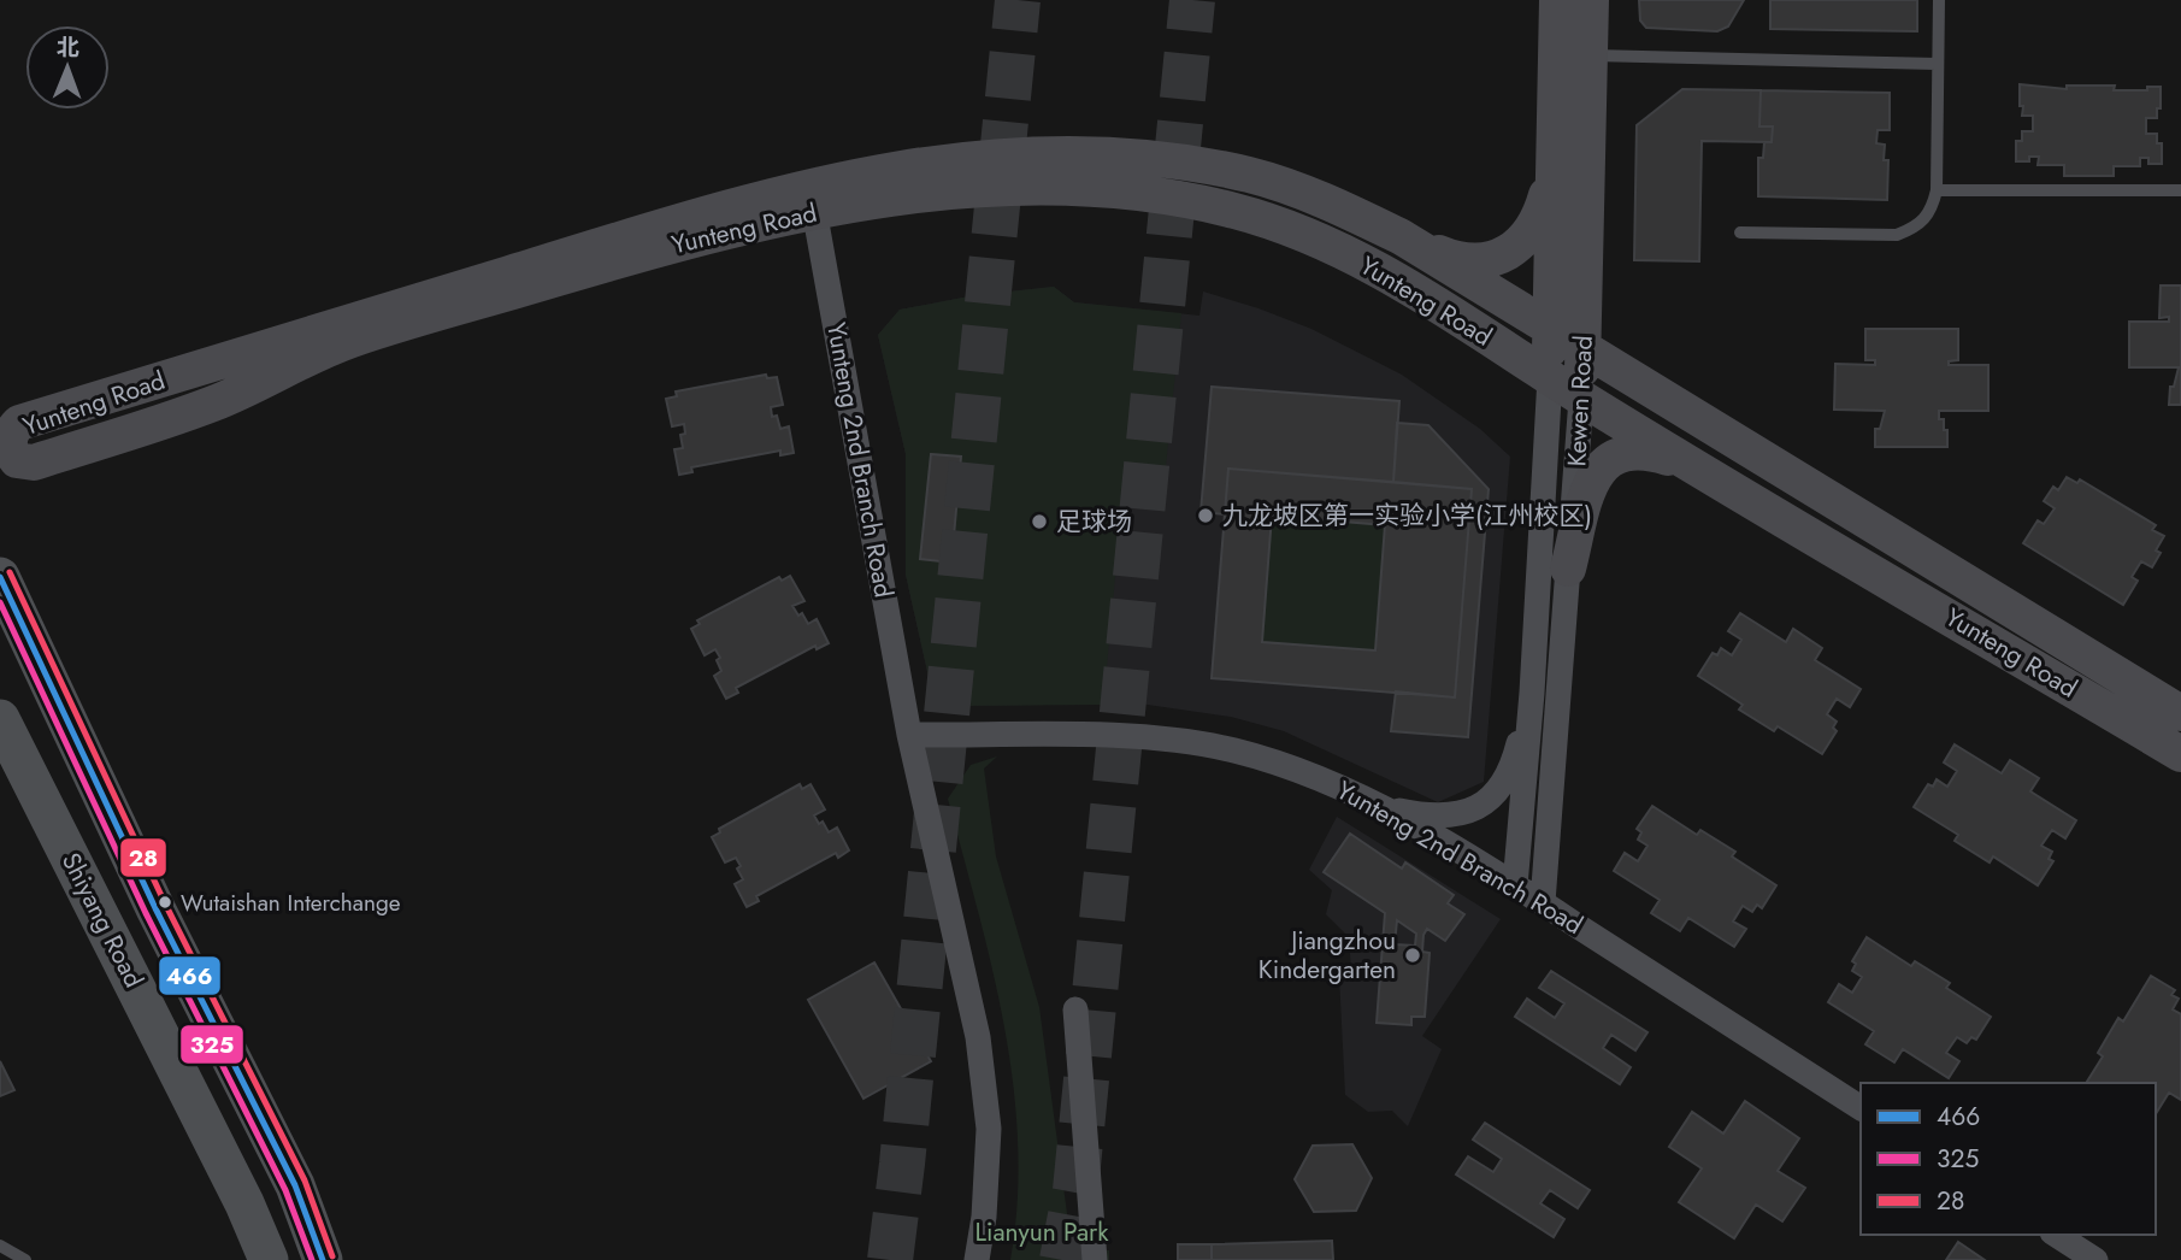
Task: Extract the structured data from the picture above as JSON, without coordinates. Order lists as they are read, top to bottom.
{
  "streets": {
    "main road": ["Shiyang Road"],
    "street": ["Yunteng Road", "Kewen Road", "Yunteng 2nd Branch Road"]
  },
  "crossings": [
    ["Yunteng Road", "Kewen Road"],
    ["Yunteng Road", "Yunteng 2nd Branch Road"],
    ["Kewen Road", "Yunteng 2nd Branch Road"]
  ],
  "parks": ["Lianyun Park"],
  "places": [
    "九龙坡区第一实验小学(江州校区)",
    "足球场",
    "Wutaishan Interchange",
    "Jiangzhou Kindergarten"
  ],
  "lines": ["transit line 28", "transit line 466", "transit line 325"],
  "legend": ["466", "325", "28"],
  "north": "top"
}
